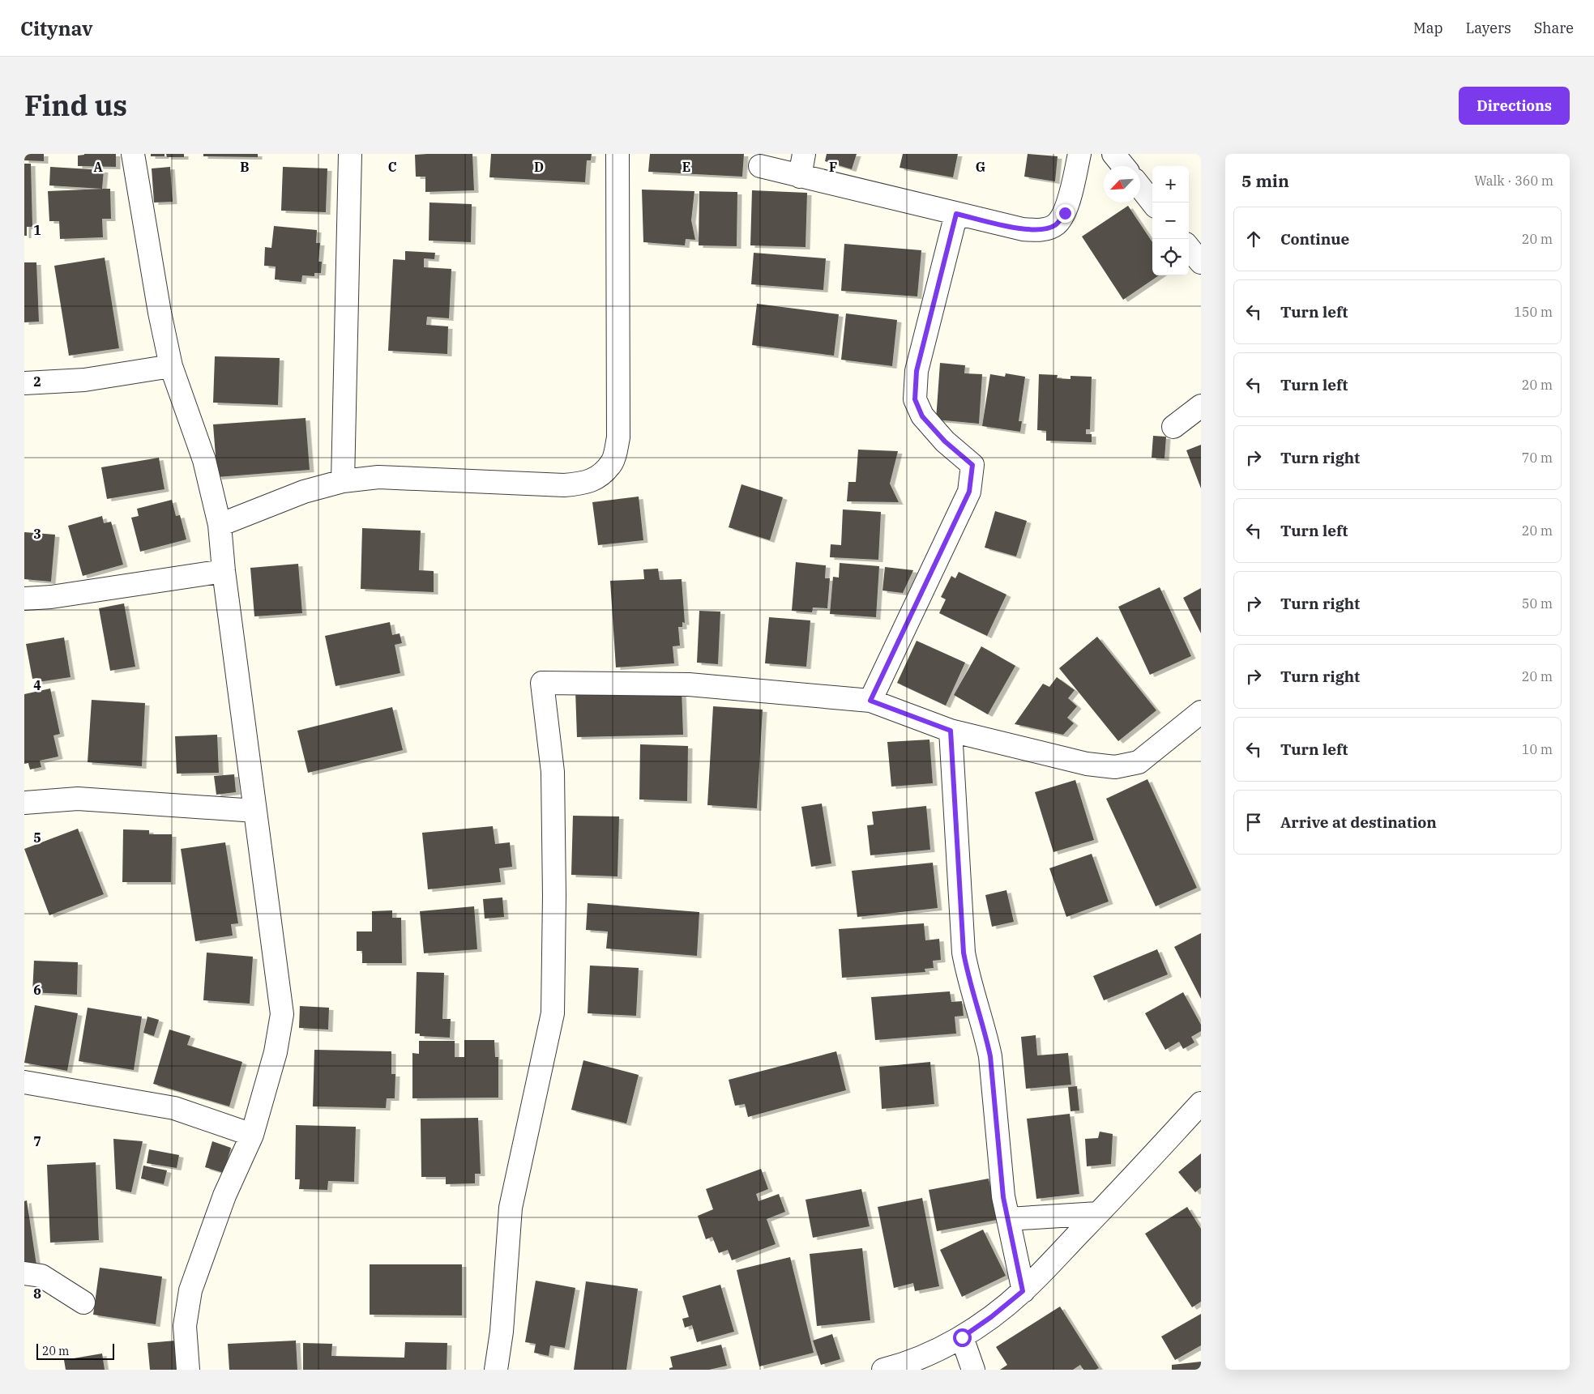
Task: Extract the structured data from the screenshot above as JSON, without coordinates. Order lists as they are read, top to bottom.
{
  "scale_bar": "20 m",
  "north": "bottom left",
  "page": {
    "header": "Citynav",
    "nav": ["Map", "Layers", "Share"],
    "title": "Find us",
    "buttons": "Directions",
    "heading": ["5 min", "Walk · 360 m"],
    "map_buttons": ["+", "−"],
    "list": [
      ["Continue", "20 m"],
      ["Turn left", "150 m"],
      ["Turn left", "20 m"],
      ["Turn right", "70 m"],
      ["Turn left", "20 m"],
      ["Turn right", "50 m"],
      ["Turn right", "20 m"],
      ["Turn left", "10 m"],
      "Arrive at destination"
    ],
    "scale": "20 m"
  },
  "grid": {
    "columns": [
      "A",
      "B",
      "C",
      "D",
      "E",
      "F",
      "G"
    ],
    "rows": [
      "1",
      "2",
      "3",
      "4",
      "5",
      "6",
      "7",
      "8"
    ]
  }
}
